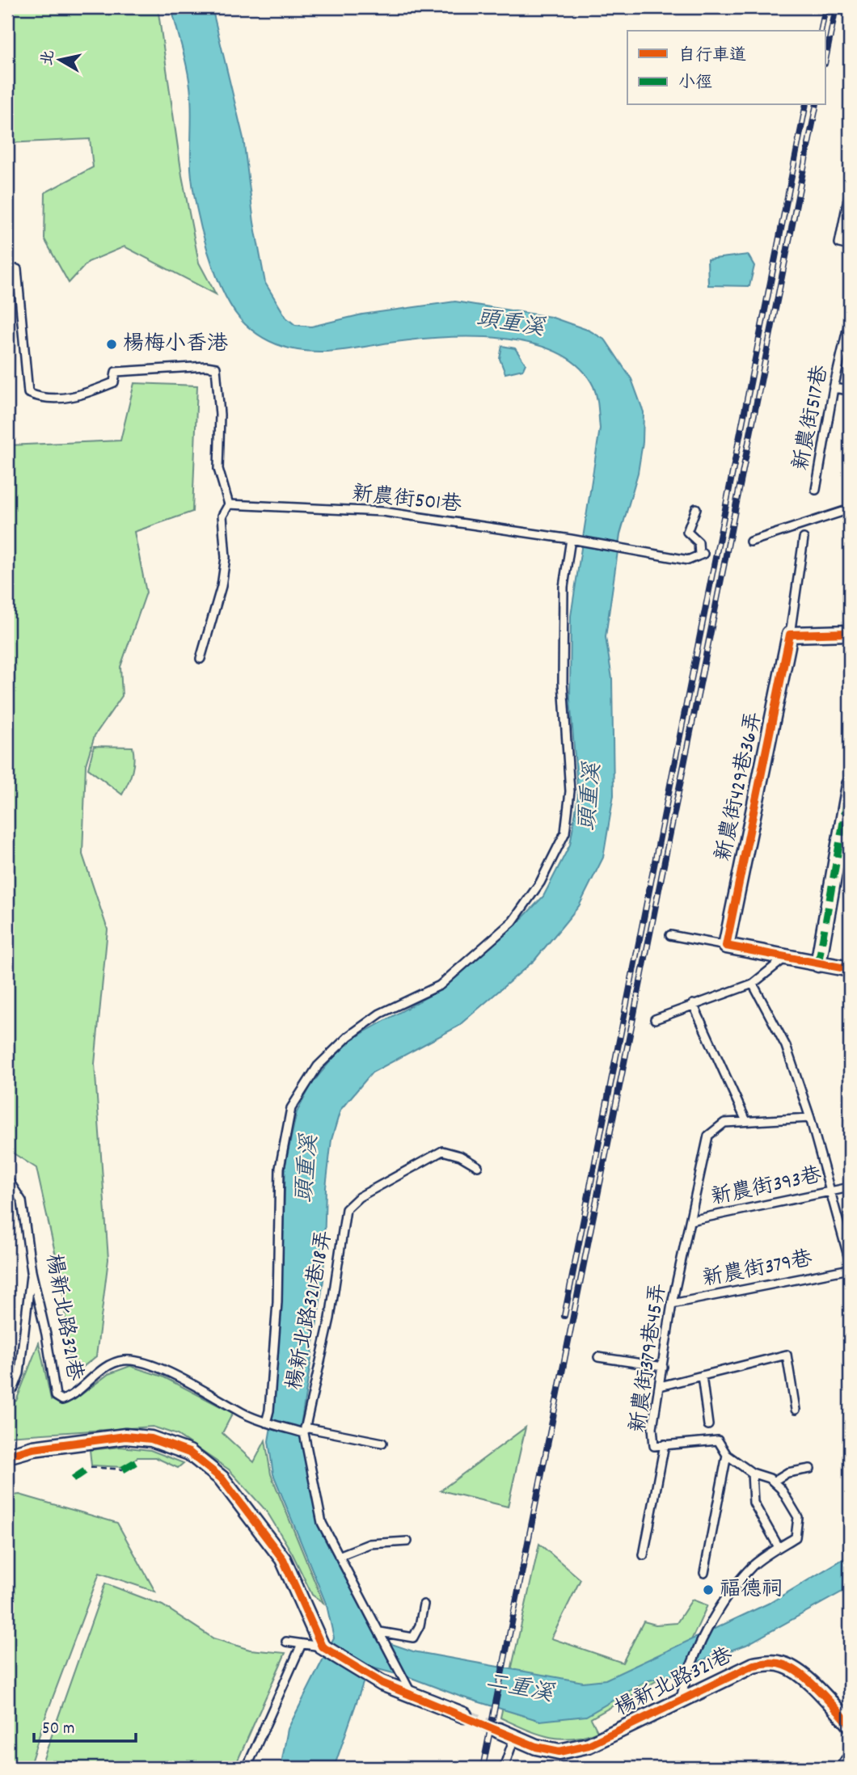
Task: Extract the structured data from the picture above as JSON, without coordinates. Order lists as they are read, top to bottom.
{
  "streets": {
    "street": ["新農街429巷36弄", "楊新北路321巷"],
    "lane": [
      "新農街517巷",
      "新農街501巷",
      "新農街393巷",
      "新農街379巷",
      "楊新北路321巷18弄",
      "新農街379巷45弄"
    ]
  },
  "crossings": [
    ["新農街393巷", "新農街379巷45弄"],
    ["新農街379巷", "新農街379巷45弄"]
  ],
  "water": ["頭重溪", "二重溪"],
  "places": ["楊梅小香港", "福德祠"],
  "legend": ["自行車道", "小徑"],
  "scale_bar": "50 m",
  "north": "left"
}
